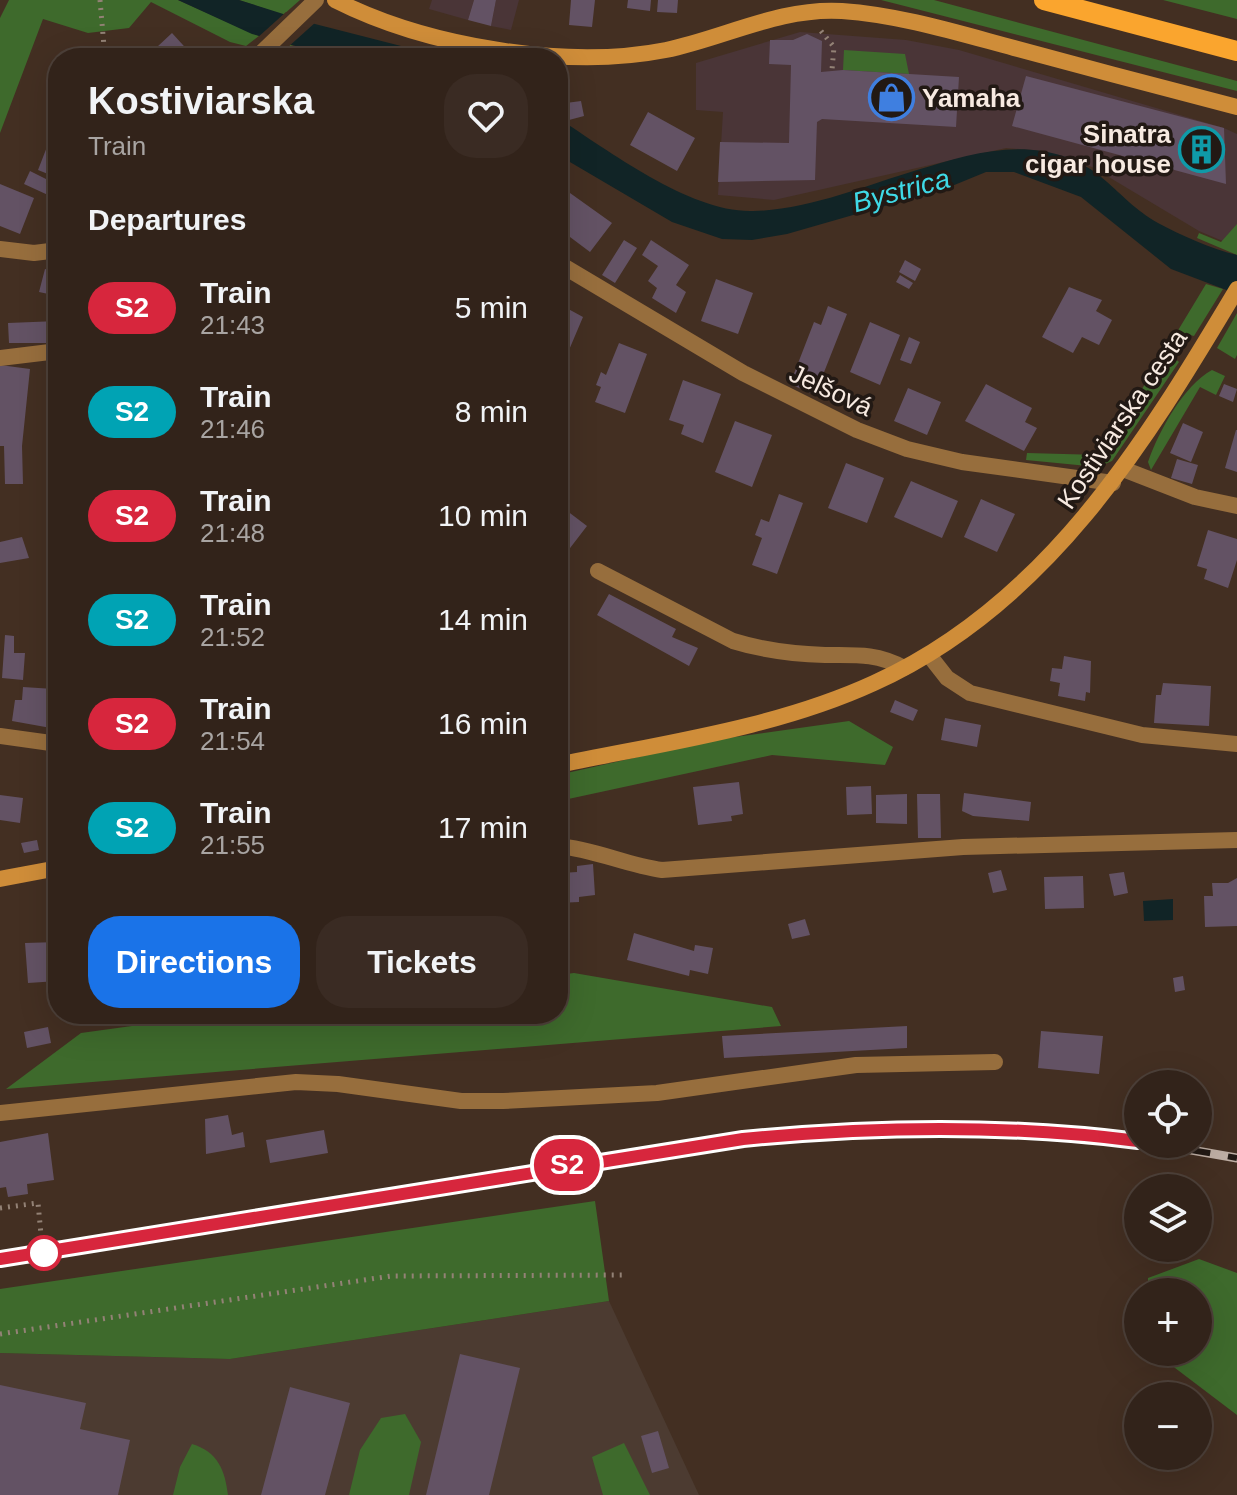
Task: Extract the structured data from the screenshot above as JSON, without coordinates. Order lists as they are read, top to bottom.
{
  "streets": {
    "street": ["Jelšová", "Kostiviarska cesta"]
  },
  "crossings": [
    ["Jelšová", "Kostiviarska cesta"]
  ],
  "water": ["Bystrica"],
  "places": {
    "shop": ["Yamaha"],
    "building": ["Sinatra cigar house"]
  },
  "page": {
    "on_map": "S2",
    "heading": [
      ["Kostiviarska", "Train"],
      "Departures"
    ],
    "list": [
      {
        "mark": "S2",
        "name": "Train",
        "note": "21:43",
        "value": "5 min"
      },
      {
        "mark": "S2",
        "name": "Train",
        "note": "21:46",
        "value": "8 min"
      },
      {
        "mark": "S2",
        "name": "Train",
        "note": "21:48",
        "value": "10 min"
      },
      {
        "mark": "S2",
        "name": "Train",
        "note": "21:52",
        "value": "14 min"
      },
      {
        "mark": "S2",
        "name": "Train",
        "note": "21:54",
        "value": "16 min"
      },
      {
        "mark": "S2",
        "name": "Train",
        "note": "21:55",
        "value": "17 min"
      }
    ],
    "buttons": ["Directions", "Tickets"],
    "map_buttons": ["+", "−"]
  }
}
